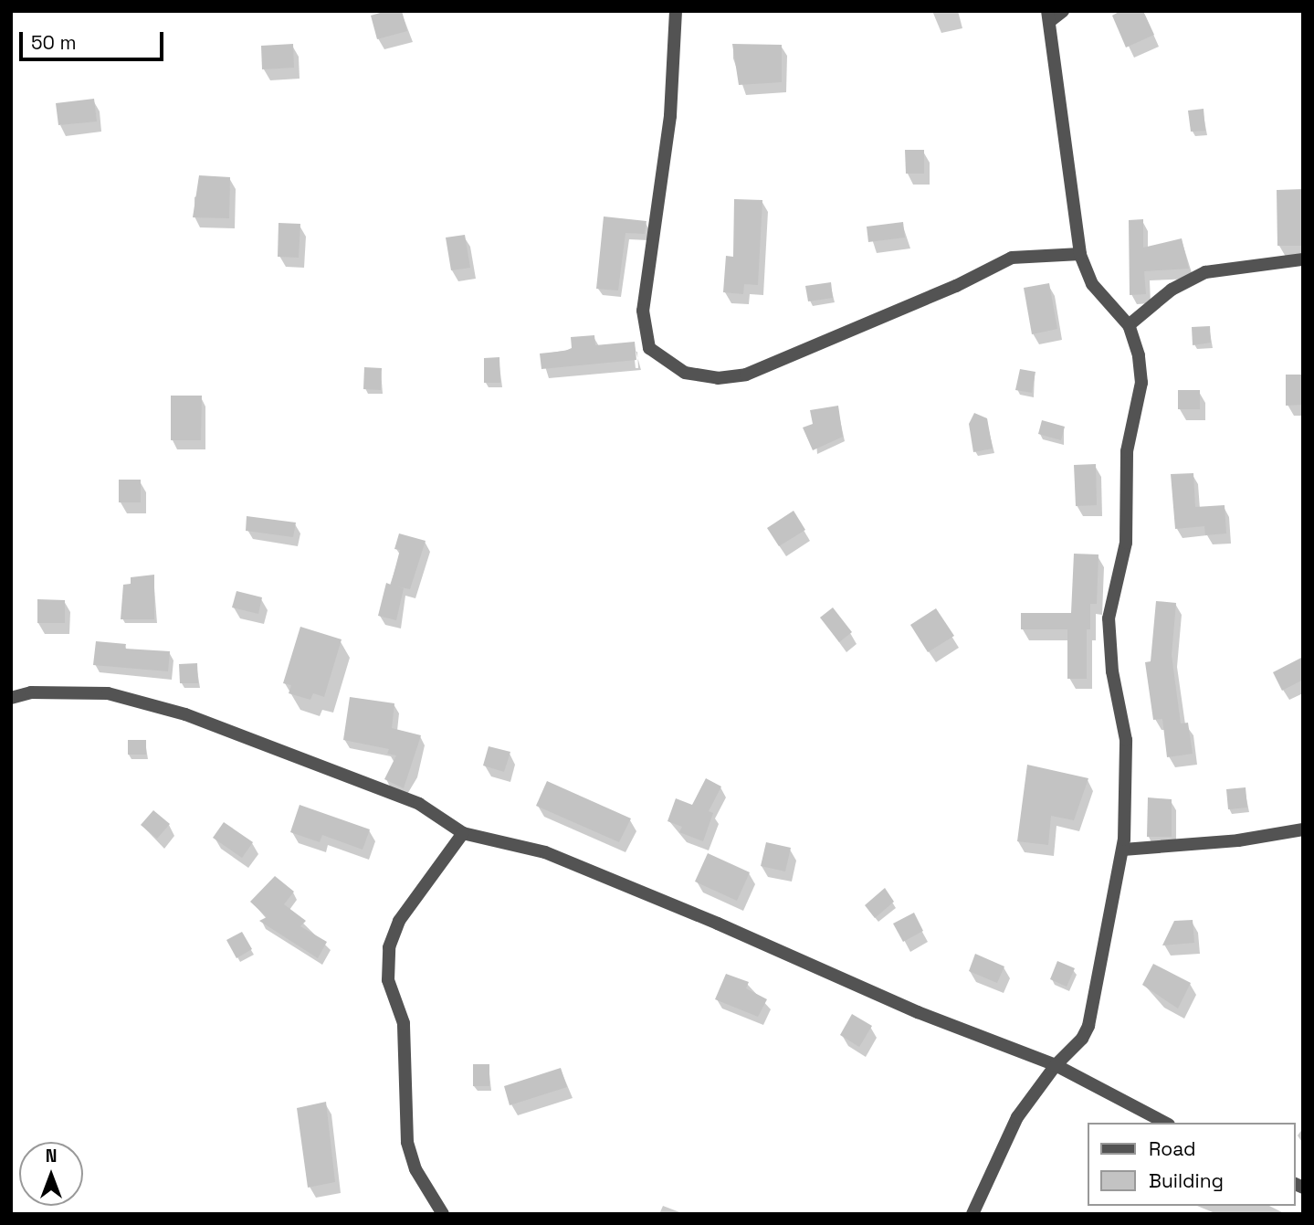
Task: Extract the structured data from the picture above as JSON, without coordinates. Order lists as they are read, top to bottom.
{
  "legend": ["Road", "Building"],
  "scale_bar": "50 m",
  "north": "top"
}
